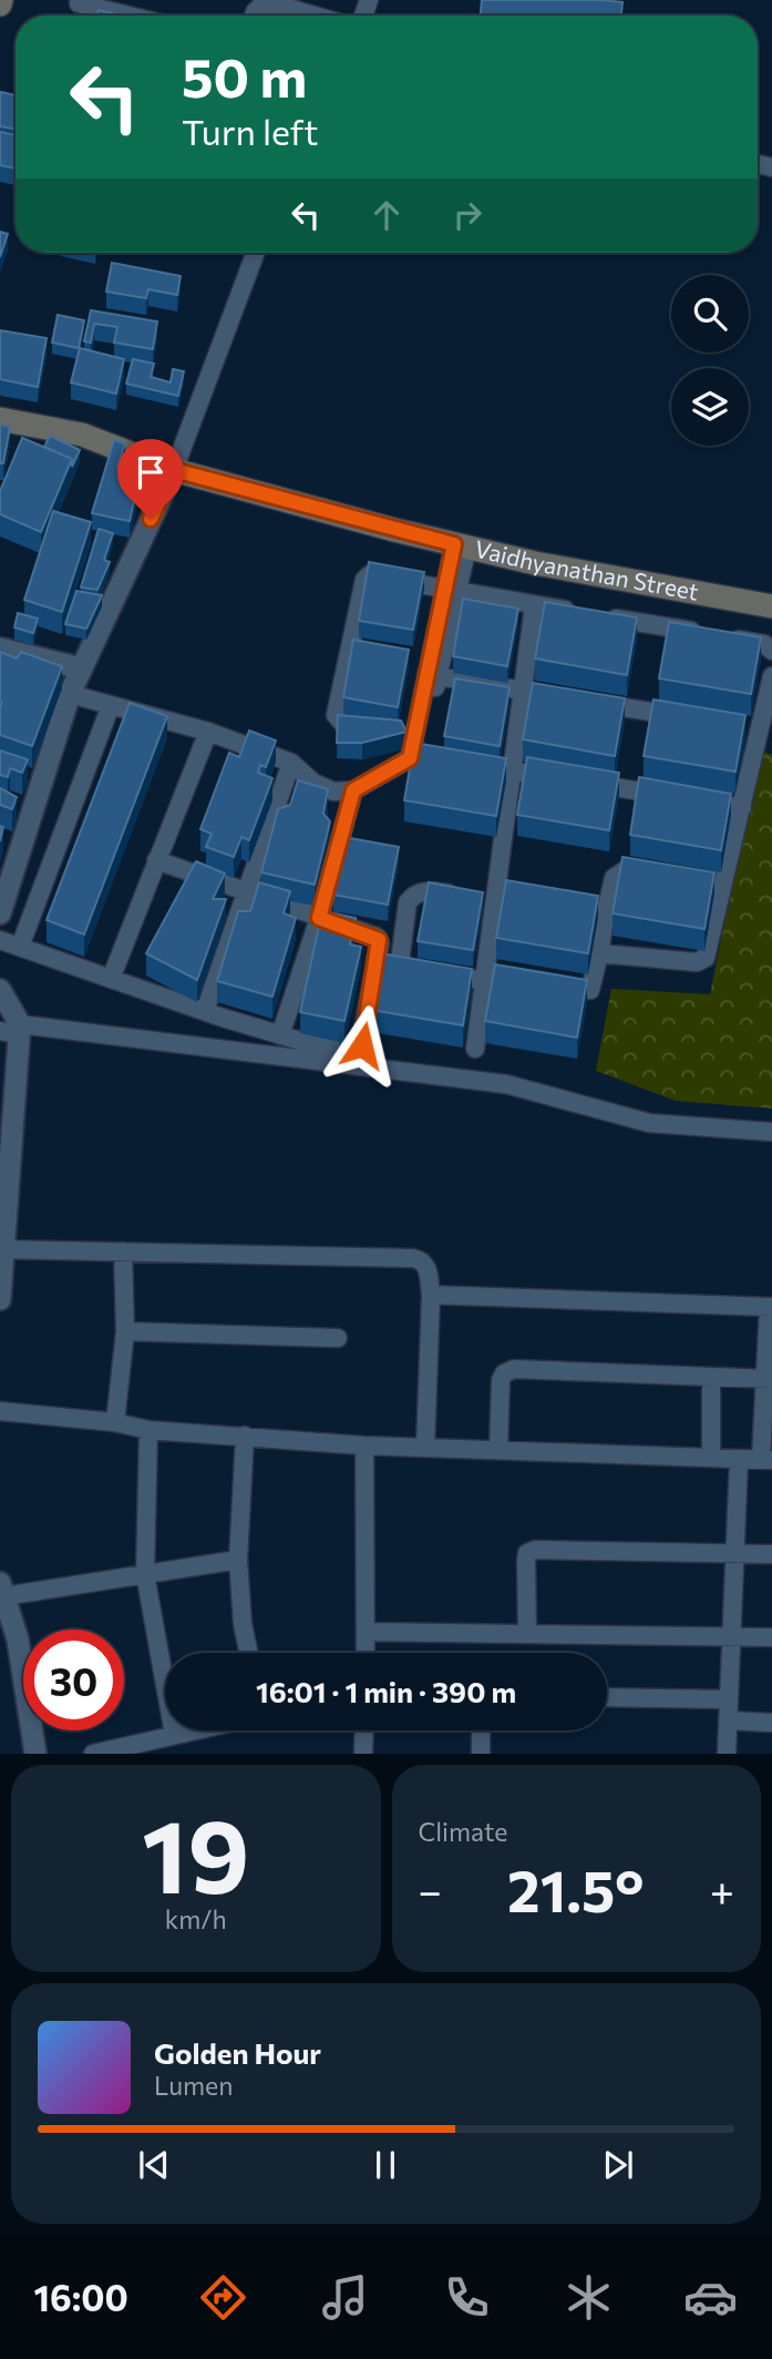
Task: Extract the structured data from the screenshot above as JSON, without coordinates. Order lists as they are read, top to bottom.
{
  "streets": {
    "main road": ["Vaidhyanathan Street"]
  },
  "page": {
    "turn": ["50 m", "Turn left"],
    "limit": "30",
    "trip": "16:01 · 1 min · 390 m",
    "tile": [
      ["19", "km/h"],
      "Climate"
    ],
    "heat": ["−", "21.5°", "+"],
    "song": ["Golden Hour", "Lumen"],
    "tabs": "16:00"
  }
}
